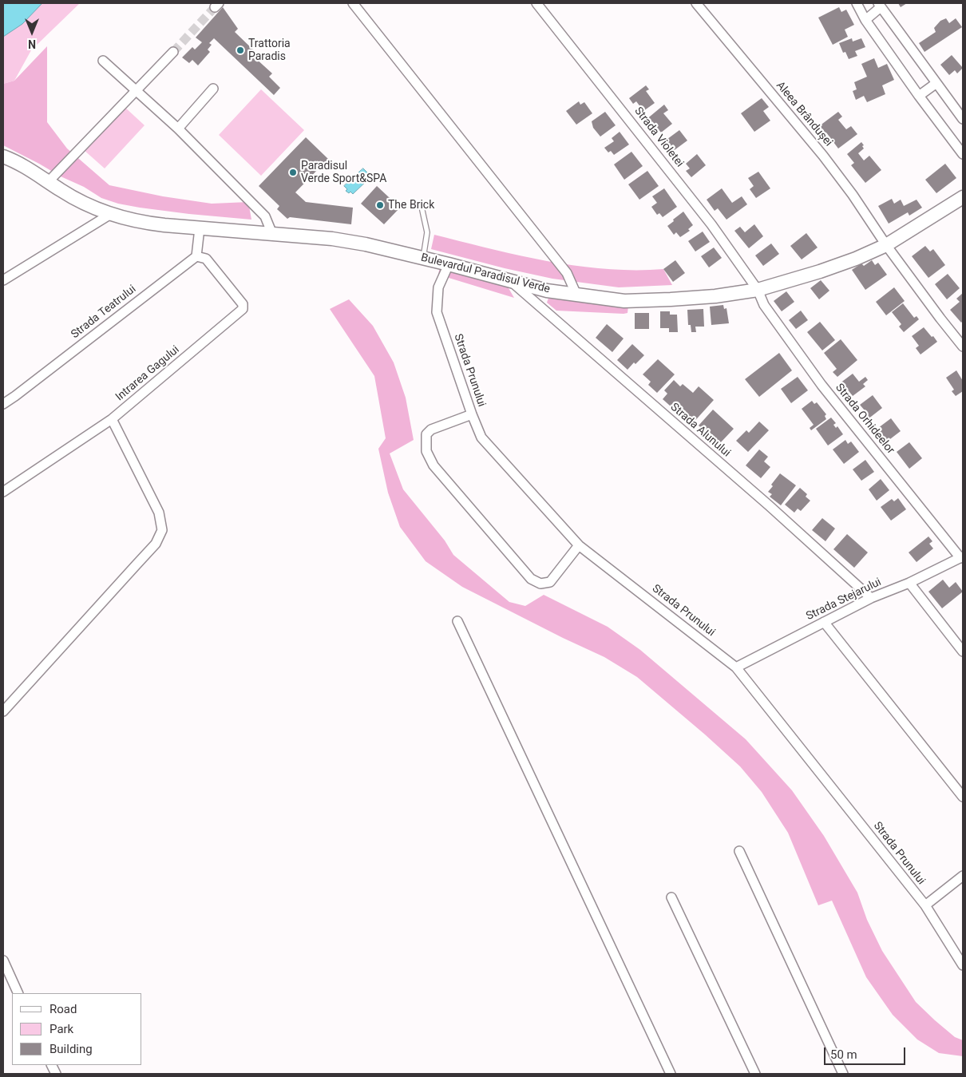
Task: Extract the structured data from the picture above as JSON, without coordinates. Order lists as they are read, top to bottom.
{
  "streets": {
    "street": [
      "Aleea Brândușei",
      "Strada Violetei",
      "Bulevardul Paradisul Verde",
      "Strada Teatrului",
      "Strada Prunului",
      "Intrarea Gagului",
      "Strada Orhideelor",
      "Strada Alunului",
      "Strada Stejarului"
    ]
  },
  "crossings": [
    ["Aleea Brândușei", "Bulevardul Paradisul Verde"],
    ["Strada Violetei", "Bulevardul Paradisul Verde"],
    ["Strada Violetei", "Strada Orhideelor"],
    ["Bulevardul Paradisul Verde", "Strada Prunului"],
    ["Bulevardul Paradisul Verde", "Strada Orhideelor"],
    ["Bulevardul Paradisul Verde", "Strada Alunului"],
    ["Strada Teatrului", "Intrarea Gagului"],
    ["Strada Prunului", "Strada Stejarului"],
    ["Strada Orhideelor", "Strada Stejarului"],
    ["Strada Alunului", "Strada Stejarului"]
  ],
  "places": ["Trattoria Paradis", "Paradisul Verde Sport&SPA", "The Brick"],
  "legend": ["Road", "Park", "Building"],
  "scale_bar": "50 m",
  "north": "bottom"
}
